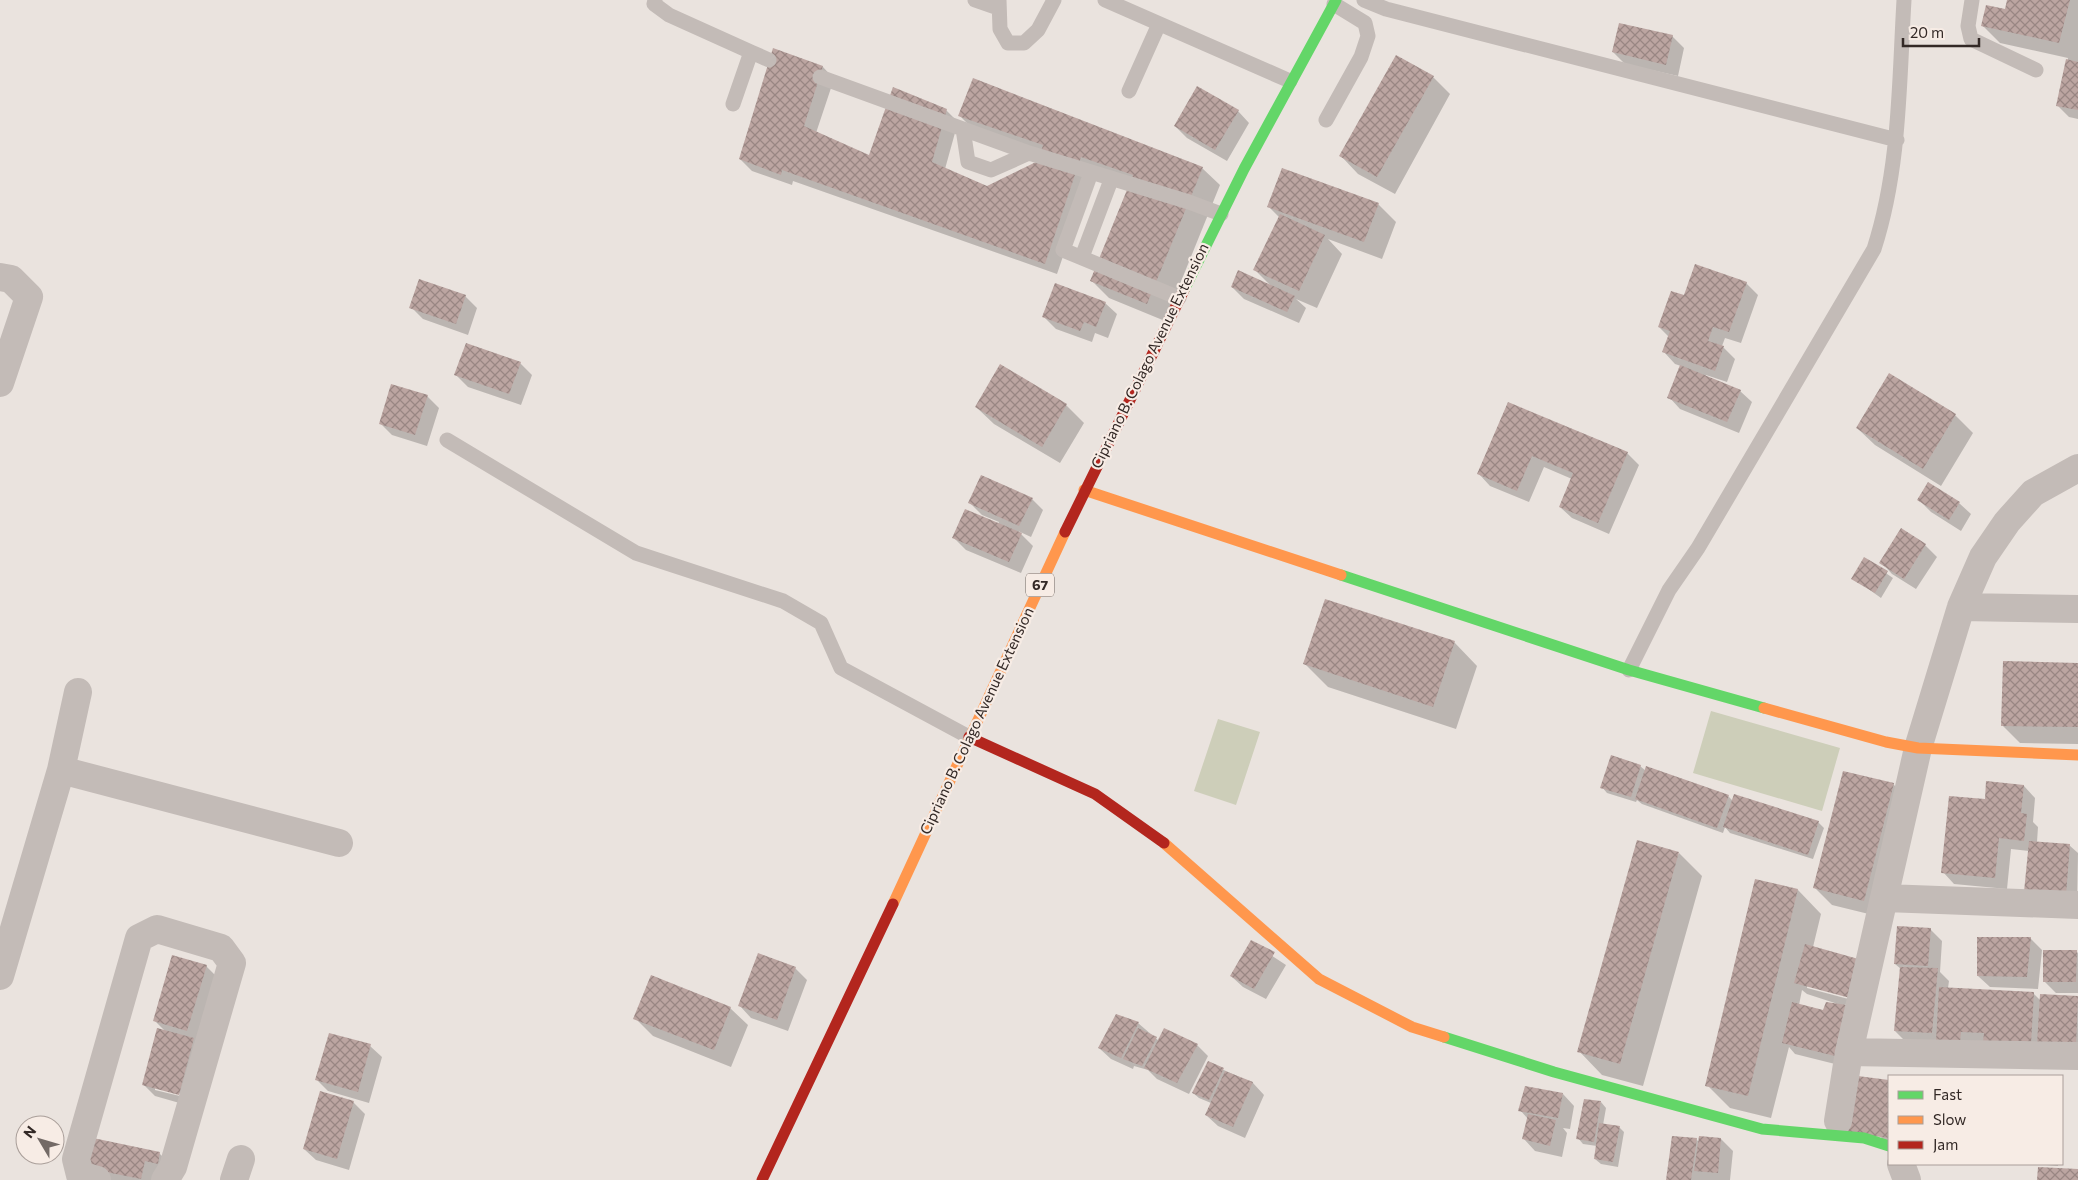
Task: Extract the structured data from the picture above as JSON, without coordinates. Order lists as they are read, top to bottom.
{
  "streets": {
    "street": ["Cipriano B. Colago Avenue Extension", "67"]
  },
  "legend": ["Fast", "Slow", "Jam"],
  "scale_bar": "20 m",
  "north": "top left"
}
